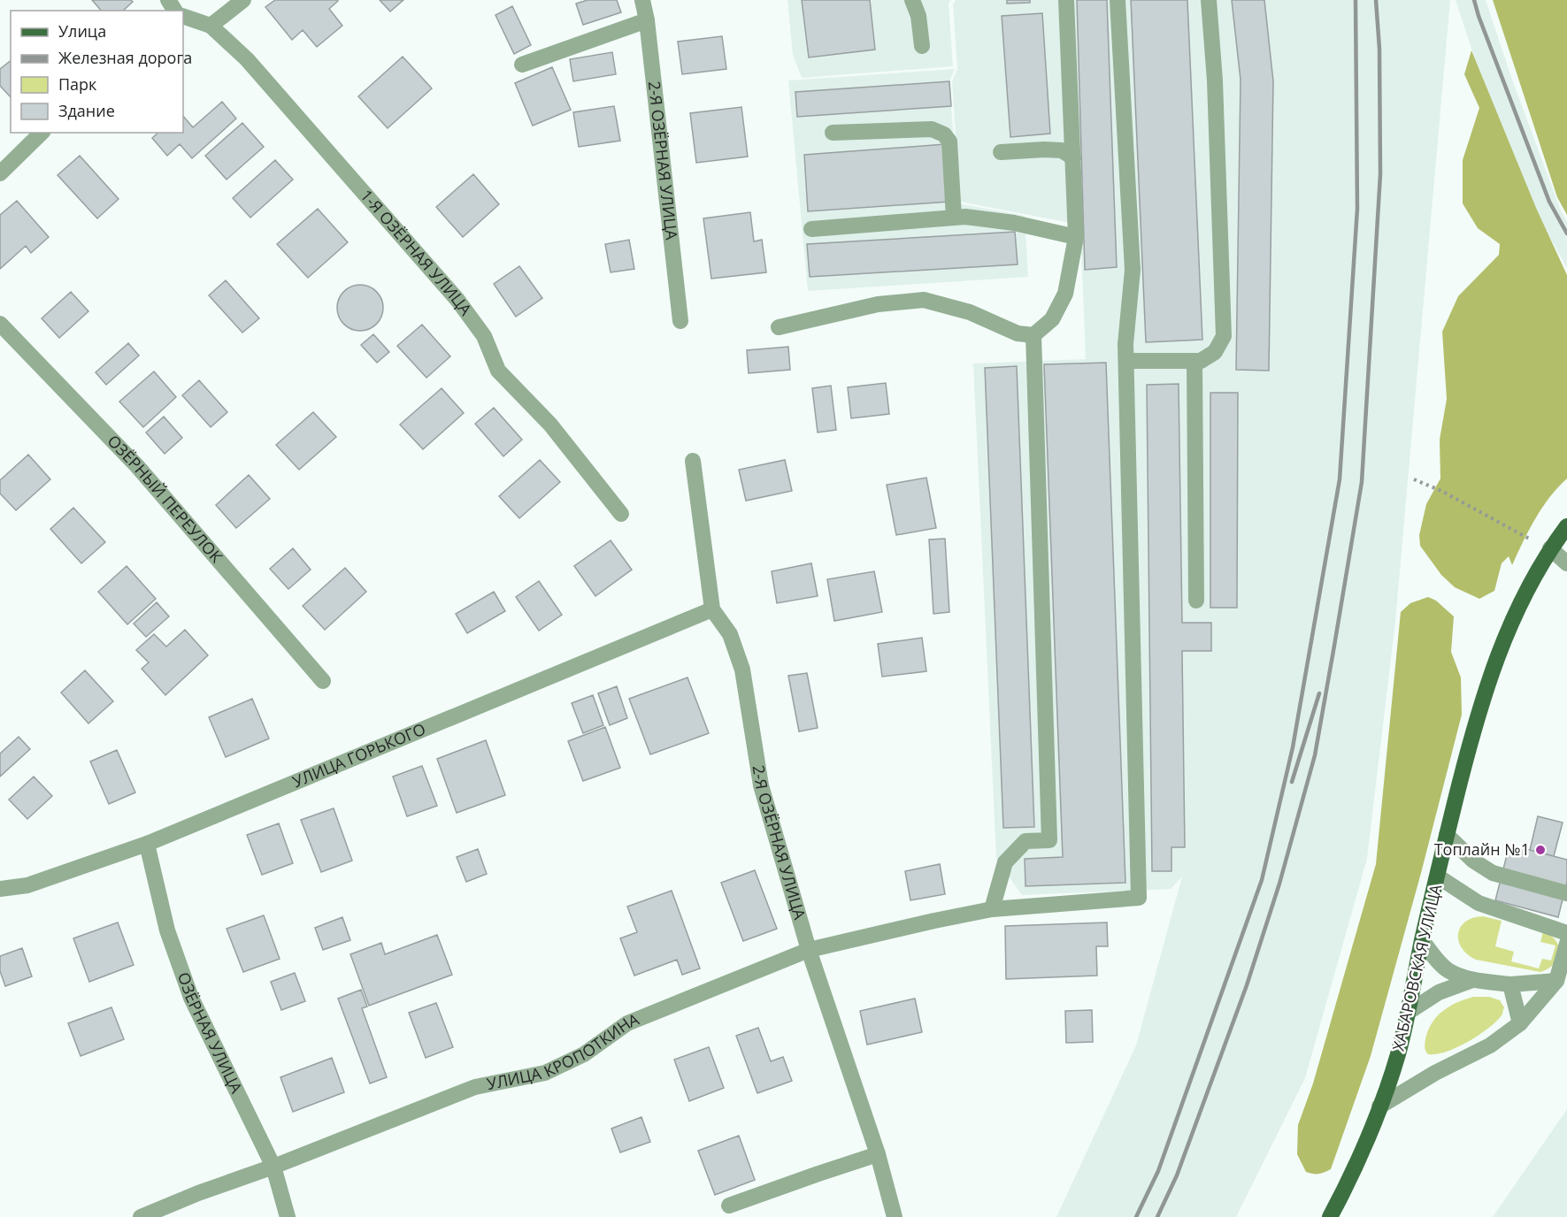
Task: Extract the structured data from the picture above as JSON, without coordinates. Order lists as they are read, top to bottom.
{
  "streets": {
    "main road": ["ХАБАРОВСКАЯ УЛИЦА"],
    "street": [
      "2-Я ОЗЁРНАЯ УЛИЦА",
      "1-Я ОЗЁРНАЯ УЛИЦА",
      "ОЗЁРНЫЙ ПЕРЕУЛОК",
      "УЛИЦА ГОРЬКОГО",
      "ОЗЁРНАЯ УЛИЦА",
      "УЛИЦА КРОПОТКИНА"
    ]
  },
  "crossings": [
    ["2-Я ОЗЁРНАЯ УЛИЦА", "УЛИЦА ГОРЬКОГО"],
    ["2-Я ОЗЁРНАЯ УЛИЦА", "УЛИЦА КРОПОТКИНА"],
    ["УЛИЦА ГОРЬКОГО", "ОЗЁРНАЯ УЛИЦА"],
    ["ОЗЁРНАЯ УЛИЦА", "УЛИЦА КРОПОТКИНА"]
  ],
  "places": ["Топлайн №1"],
  "legend": [
    "Улица",
    "Железная дорога",
    "Парк",
    "Здание"
  ]
}
